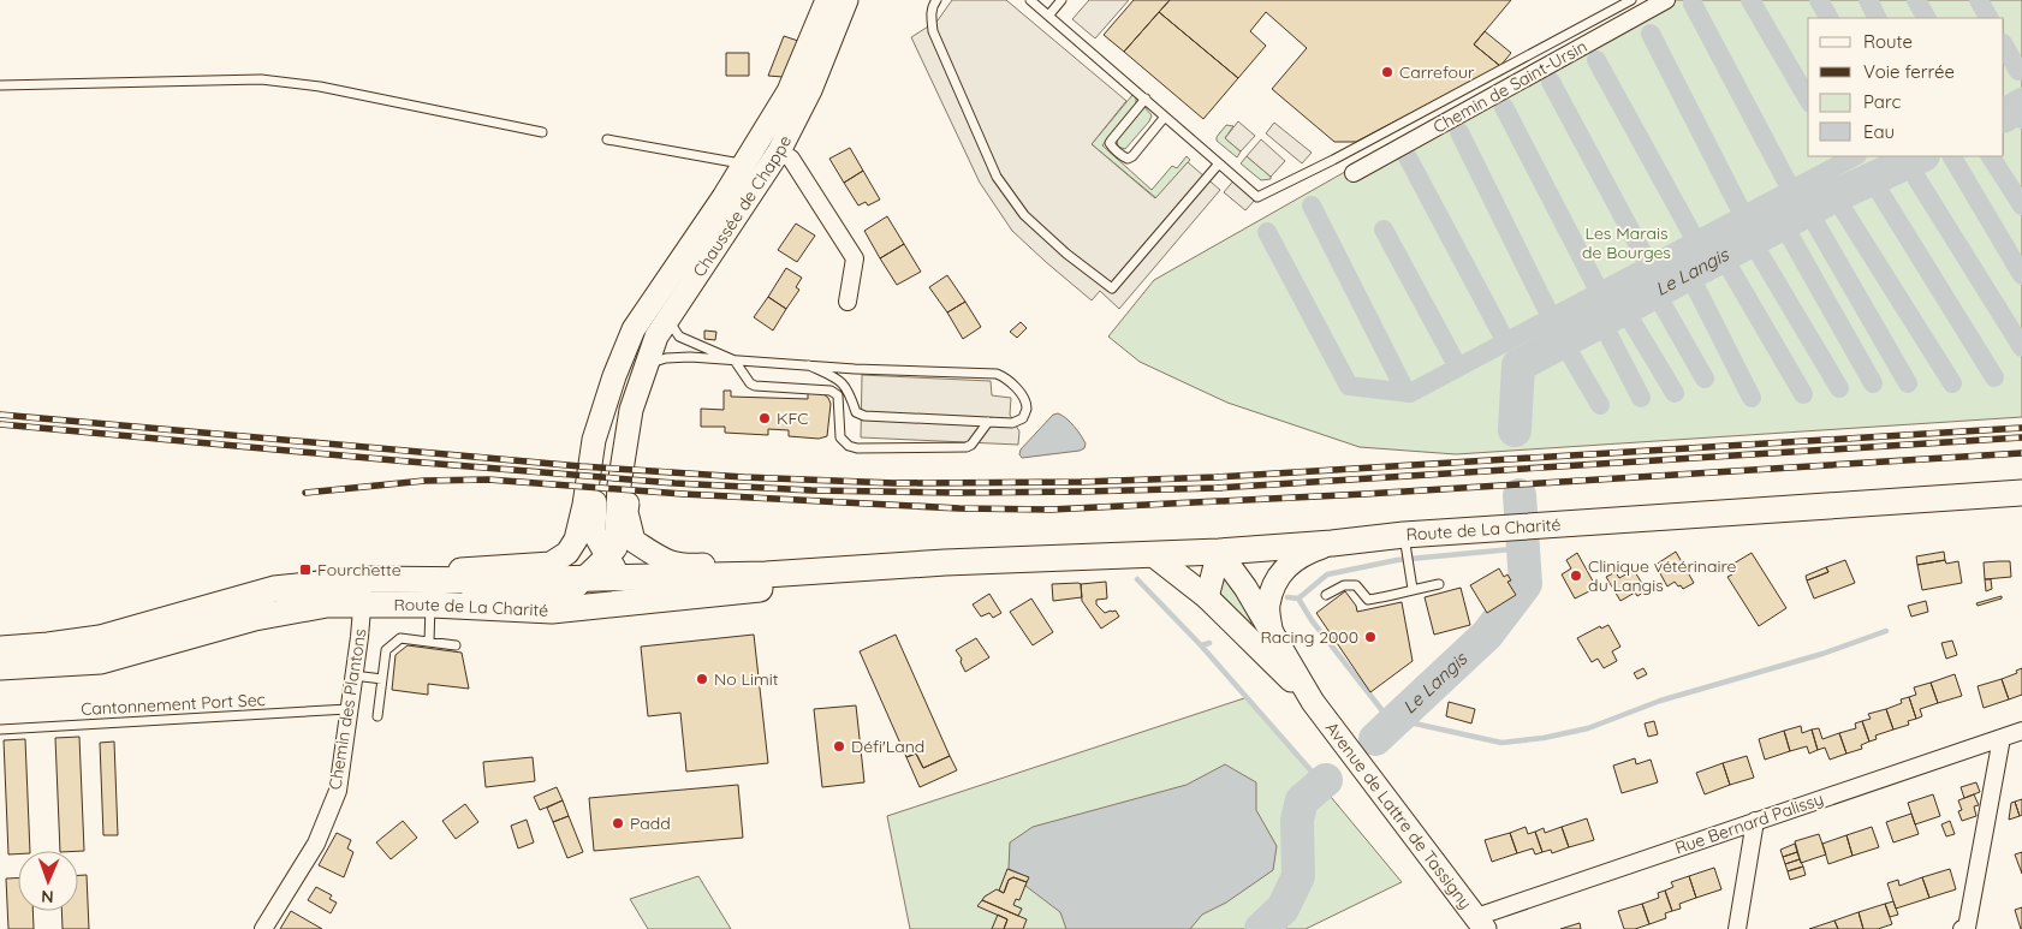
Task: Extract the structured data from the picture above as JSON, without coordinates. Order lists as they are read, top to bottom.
{
  "streets": {
    "main road": ["Chaussée de Chappe", "Route de La Charité", "Avenue de Lattre de Tassigny"],
    "street": ["Chemin de Saint-Ursin", "Chemin des Plantons", "Rue Bernard Palissy"],
    "lane": ["Cantonnement Port Sec"]
  },
  "crossings": [
    ["Chaussée de Chappe", "Route de La Charité"],
    ["Chaussée de Chappe", "Chemin des Plantons"],
    ["Route de La Charité", "Chemin des Plantons"],
    ["Route de La Charité", "Avenue de Lattre de Tassigny"],
    ["Cantonnement Port Sec", "Chemin des Plantons"],
    ["Avenue de Lattre de Tassigny", "Rue Bernard Palissy"]
  ],
  "water": ["Le Langis"],
  "parks": ["Les Marais de Bourges"],
  "places": {
    "other": [
      "Carrefour",
      "KFC",
      "Clinique vétérinaire du Langis",
      "Racing 2000",
      "No Limit",
      "Défi'Land",
      "Padd"
    ],
    "transit": ["Fourchette"]
  },
  "legend": [
    "Route",
    "Voie ferrée",
    "Parc",
    "Eau"
  ],
  "north": "bottom"
}
